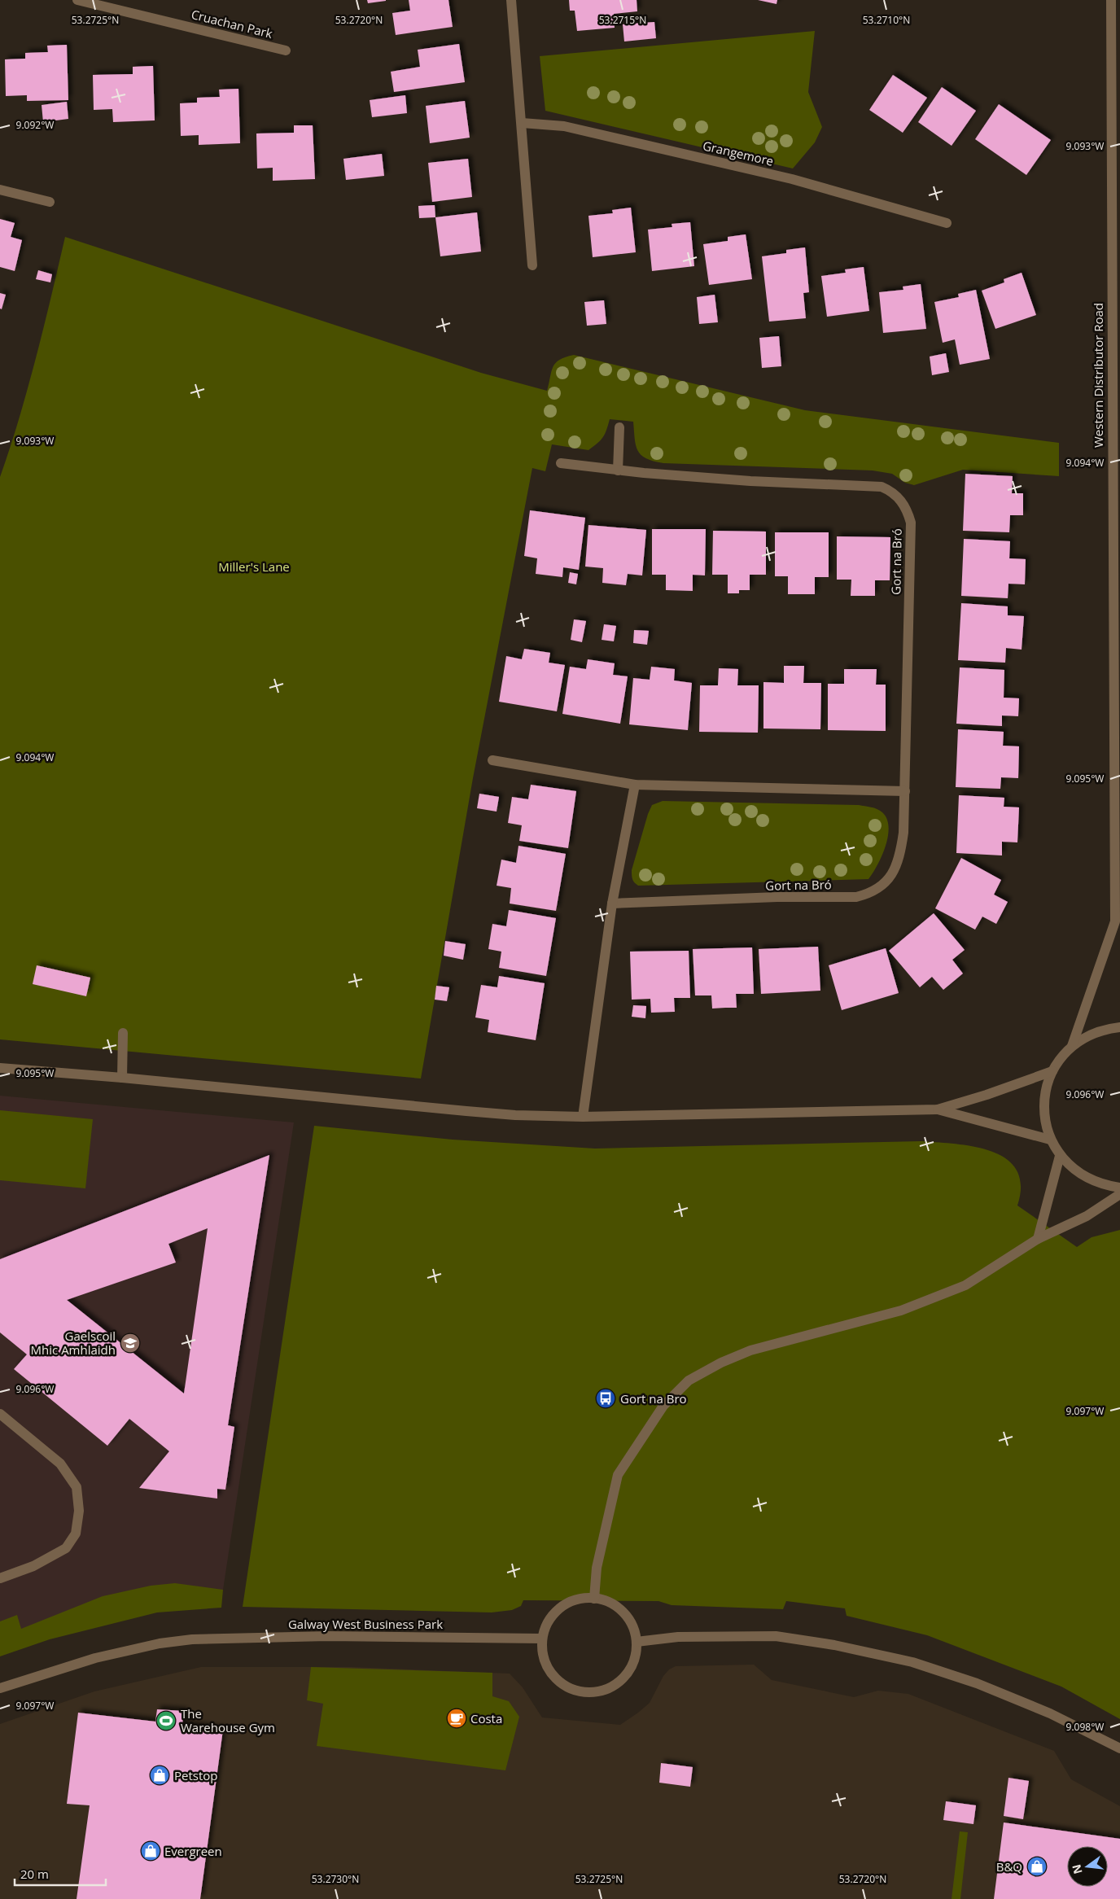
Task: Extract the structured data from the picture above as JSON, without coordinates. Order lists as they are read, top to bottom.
{
  "streets": {
    "street": [
      "Cruachan Park",
      "Grangemore",
      "Western Distributor Road",
      "Gort na Bró",
      "Galway West Business Park"
    ]
  },
  "parks": ["Miller's Lane"],
  "places": {
    "school or university": ["Gaelscoil Mhic Amhlaidh"],
    "bus stop": ["Gort na Bro"],
    "cafe": ["Costa"],
    "sports": ["The Warehouse Gym"],
    "shop": ["Petstop", "Evergreen", "B&Q"]
  },
  "scale_bar": "20 m",
  "north": "left",
  "coordinates": [
    "53.2725°N",
    "53.2720°N",
    "53.2715°N",
    "53.2710°N",
    "9.092°W",
    "9.093°W",
    "9.094°W",
    "9.095°W",
    "9.096°W",
    "9.097°W",
    "9.098°W",
    "53.2730°N"
  ]
}
